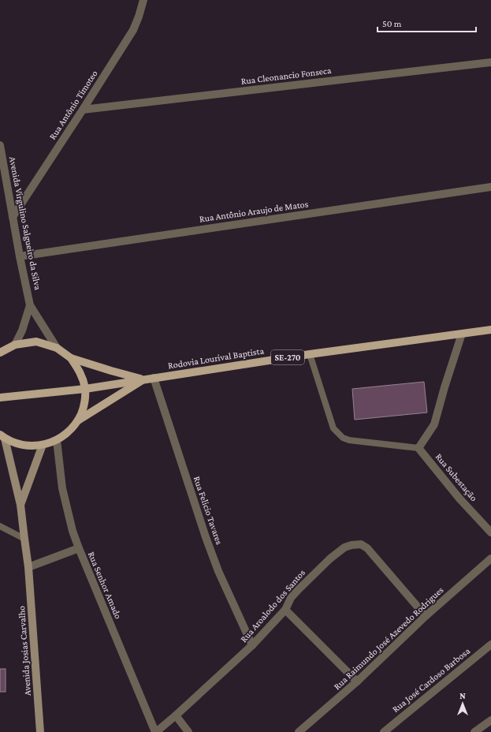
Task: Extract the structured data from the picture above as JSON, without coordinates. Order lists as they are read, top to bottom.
{
  "streets": {
    "main road": ["SE-270", "Rodovia Lourival Baptista"],
    "street": [
      "Rua Cleonancio Fonseca",
      "Rua Antônio Timoteo",
      "Rua Antônio Araujo de Matos",
      "Avenida Virgulino Salgueiro da Silva",
      "Rua Subestação",
      "Rua Felicio Tavares",
      "Rua Senhor Amado",
      "Rua Aroalodo dos Santos",
      "Rua Raimundo José Azevedo Rodrigues",
      "Avenida Josias Carvalho",
      "Rua José Cardoso Barbosa"
    ]
  },
  "crossings": [
    ["Rua Cleonancio Fonseca", "Rua Antônio Timoteo"],
    ["Rua Antônio Timoteo", "Avenida Virgulino Salgueiro da Silva"],
    ["Rua Antônio Araujo de Matos", "Avenida Virgulino Salgueiro da Silva"],
    ["Rodovia Lourival Baptista", "Rua Felicio Tavares"],
    ["Rua Felicio Tavares", "Rua Aroalodo dos Santos"],
    ["Rua Senhor Amado", "Rua Aroalodo dos Santos"],
    ["Rua Aroalodo dos Santos", "Rua Raimundo José Azevedo Rodrigues"]
  ],
  "scale_bar": "50 m",
  "north": "top"
}
